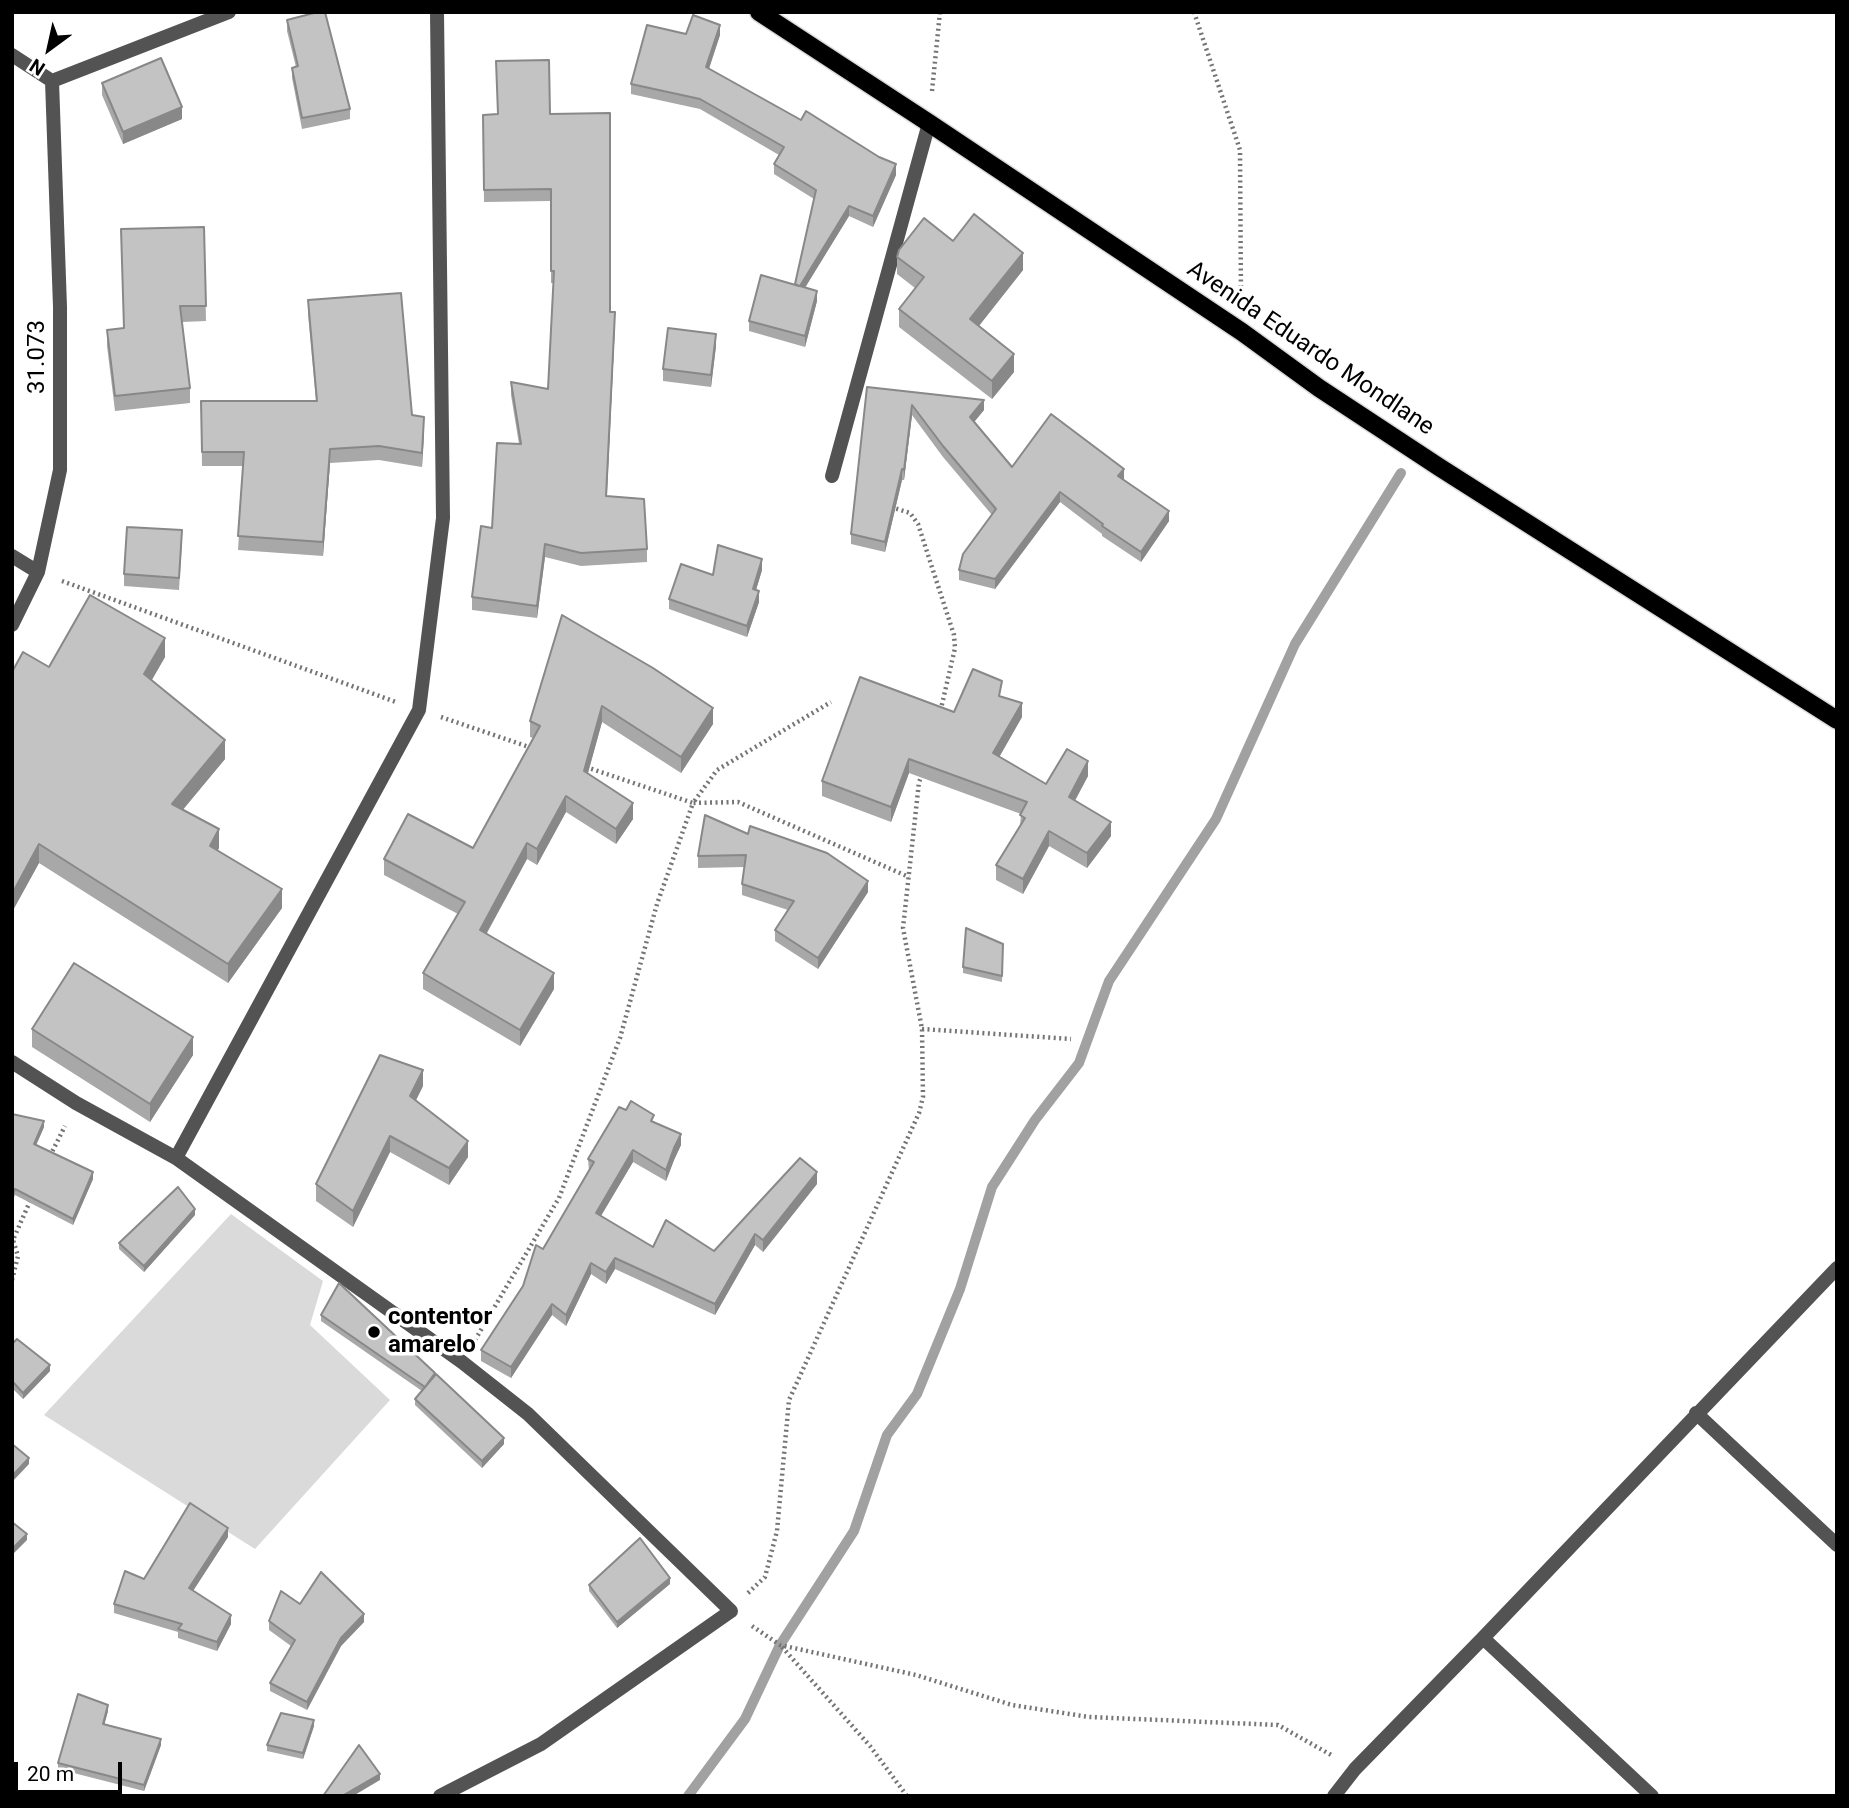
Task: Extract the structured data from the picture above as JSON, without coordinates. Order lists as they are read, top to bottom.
{
  "streets": {
    "main road": ["Avenida Eduardo Mondlane"],
    "street": ["31.073"]
  },
  "places": ["contentor amarelo"],
  "scale_bar": "20 m",
  "north": "bottom left"
}
